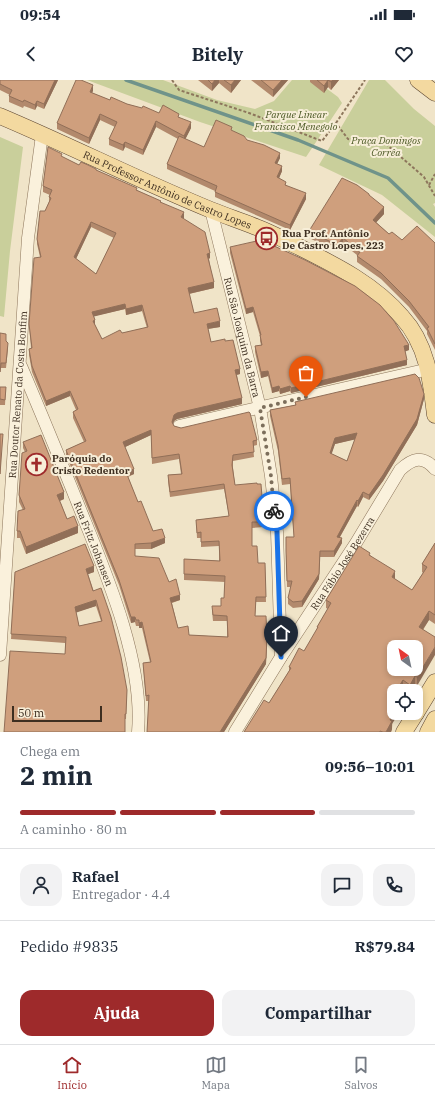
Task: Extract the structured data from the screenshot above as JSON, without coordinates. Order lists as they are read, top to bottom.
{
  "streets": {
    "main road": ["Rua Professor Antônio de Castro Lopes"],
    "street": [
      "Rua São Joaquim da Barra",
      "Rua Doutor Renato da Costa Bonfim",
      "Rua Fritz Johansen",
      "Rua Fábio José Bezerra"
    ]
  },
  "crossings": [
    ["Rua Professor Antônio de Castro Lopes", "Rua São Joaquim da Barra"],
    ["Rua Professor Antônio de Castro Lopes", "Rua Doutor Renato da Costa Bonfim"],
    ["Rua São Joaquim da Barra", "Rua Fábio José Bezerra"],
    ["Rua Doutor Renato da Costa Bonfim", "Rua Fritz Johansen"]
  ],
  "parks": ["Parque Linear Francisco Menegolo", "Praça Domingos Corrêa"],
  "places": {
    "bus stop": ["Rua Prof. Antônio De Castro Lopes, 223"],
    "church": ["Paróquia do Cristo Redentor"]
  },
  "scale_bar": "50 m",
  "north": "top left",
  "page": {
    "status": "09:54",
    "header": "Bitely",
    "scale": "50 m",
    "heading": ["2 min", "Chega em", "09:56–10:01"],
    "panel": [
      "Rafael",
      "Entregador · 4.4",
      "Pedido #9835",
      "R$79.84"
    ],
    "bar": "A caminho · 80 m",
    "buttons": ["Ajuda", "Compartilhar"],
    "tabs": ["Início", "Mapa", "Salvos"]
  }
}
